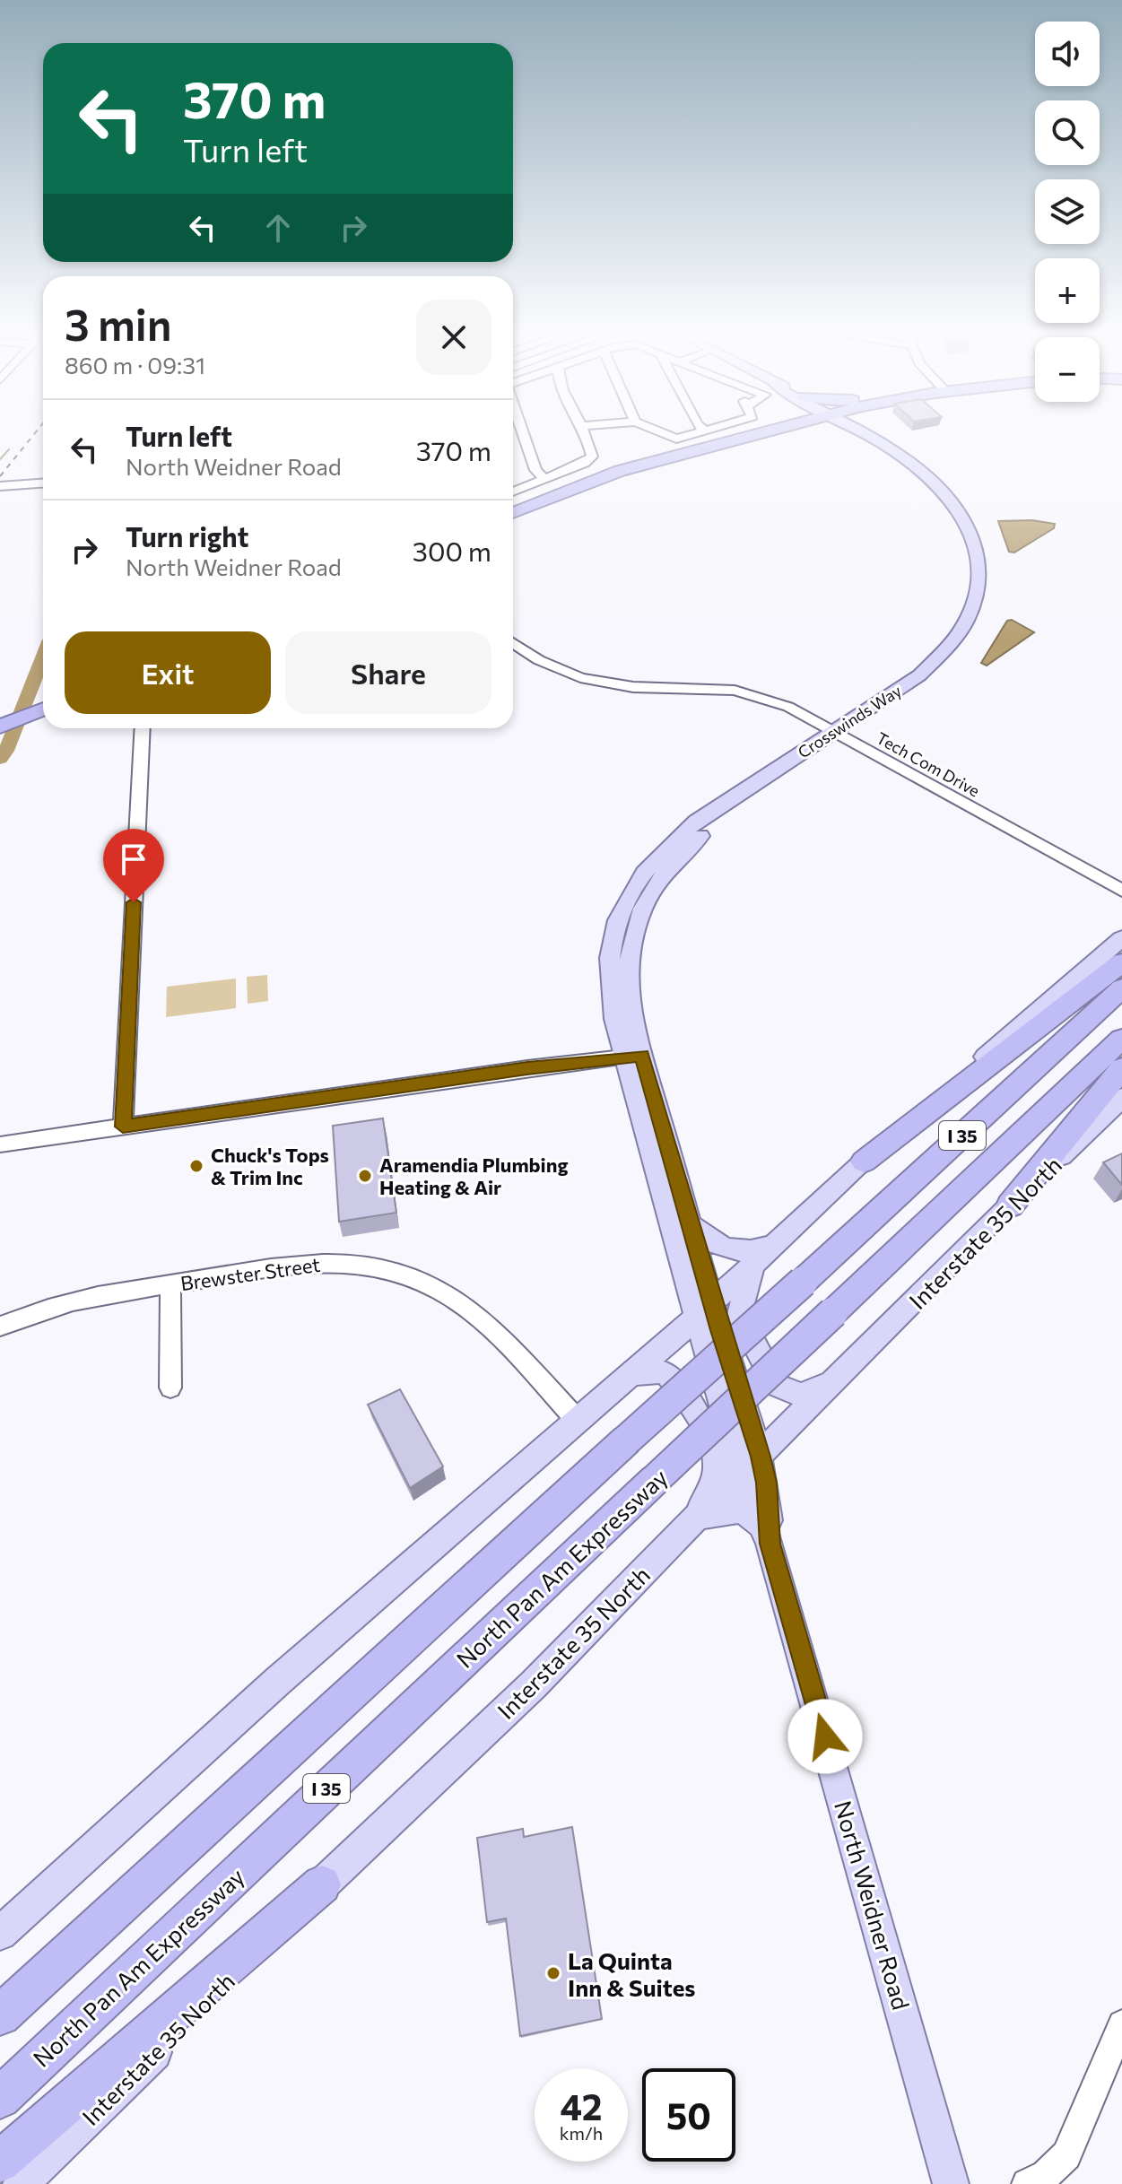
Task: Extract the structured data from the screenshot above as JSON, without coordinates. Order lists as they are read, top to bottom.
{
  "streets": {
    "highway": ["I 35", "North Pan Am Expressway"],
    "main road": ["Crosswinds Way", "Interstate 35 North", "North Weidner Road"],
    "street": ["Tech Com Drive", "Brewster Street"]
  },
  "crossings": [
    ["Crosswinds Way", "Tech Com Drive"],
    ["Crosswinds Way", "North Weidner Road"],
    ["Interstate 35 North", "North Weidner Road"]
  ],
  "places": ["Chuck's Tops & Trim Inc", "Aramendia Plumbing Heating & Air", "La Quinta Inn & Suites"],
  "page": {
    "map_buttons": ["+", "−"],
    "turn": ["370 m", "Turn left"],
    "heading": ["3 min", "860 m · 09:31"],
    "list": [
      {
        "name": "Turn left",
        "note": "North Weidner Road",
        "value": "370 m"
      },
      {
        "name": "Turn right",
        "note": "North Weidner Road",
        "value": "300 m"
      }
    ],
    "buttons": ["Exit", "Share"],
    "speed": "42 km/h",
    "limit": "50"
  }
}
